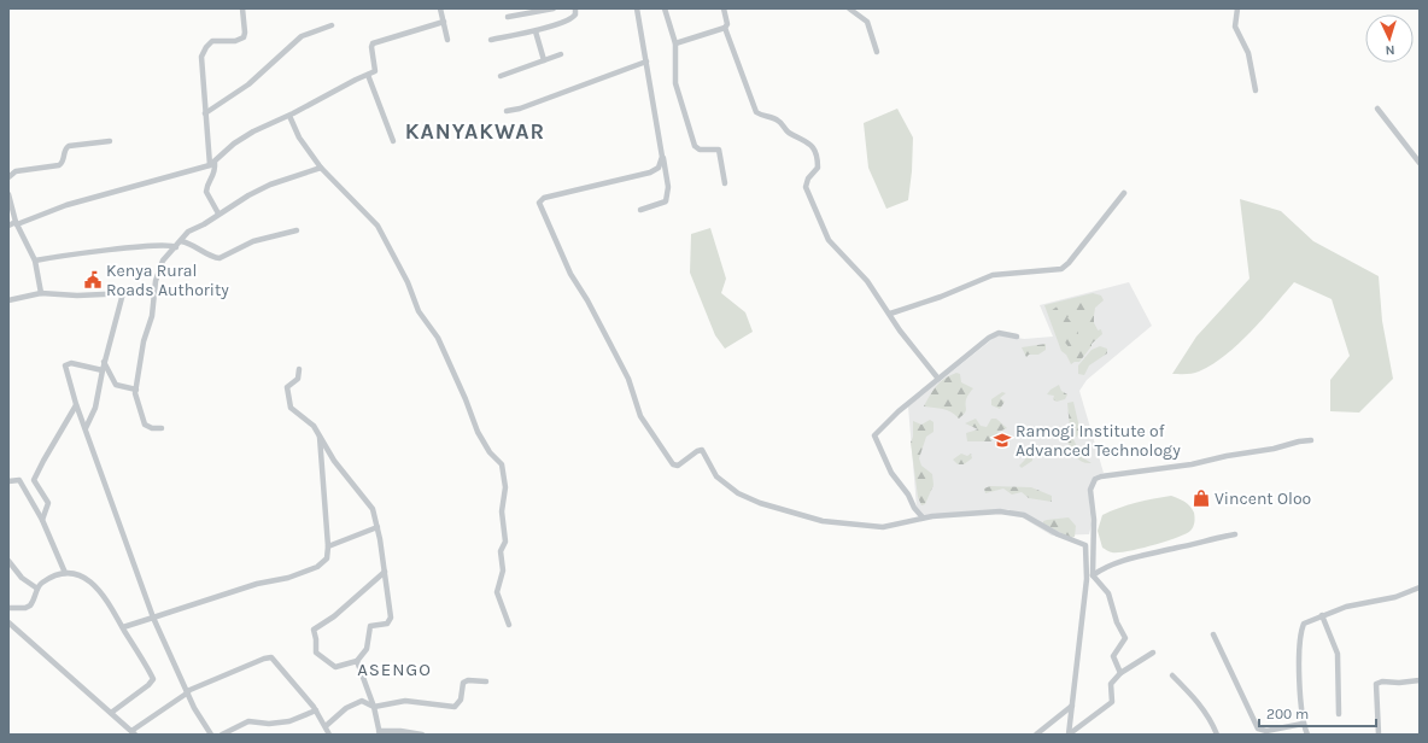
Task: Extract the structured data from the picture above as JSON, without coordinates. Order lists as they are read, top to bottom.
{
  "districts": ["KANYAKWAR", "ASENGO"],
  "places": {
    "public building": ["Kenya Rural Roads Authority"],
    "school or university": ["Ramogi Institute of Advanced Technology"],
    "shop": ["Vincent Oloo"]
  },
  "scale_bar": "200 m",
  "north": "bottom"
}
